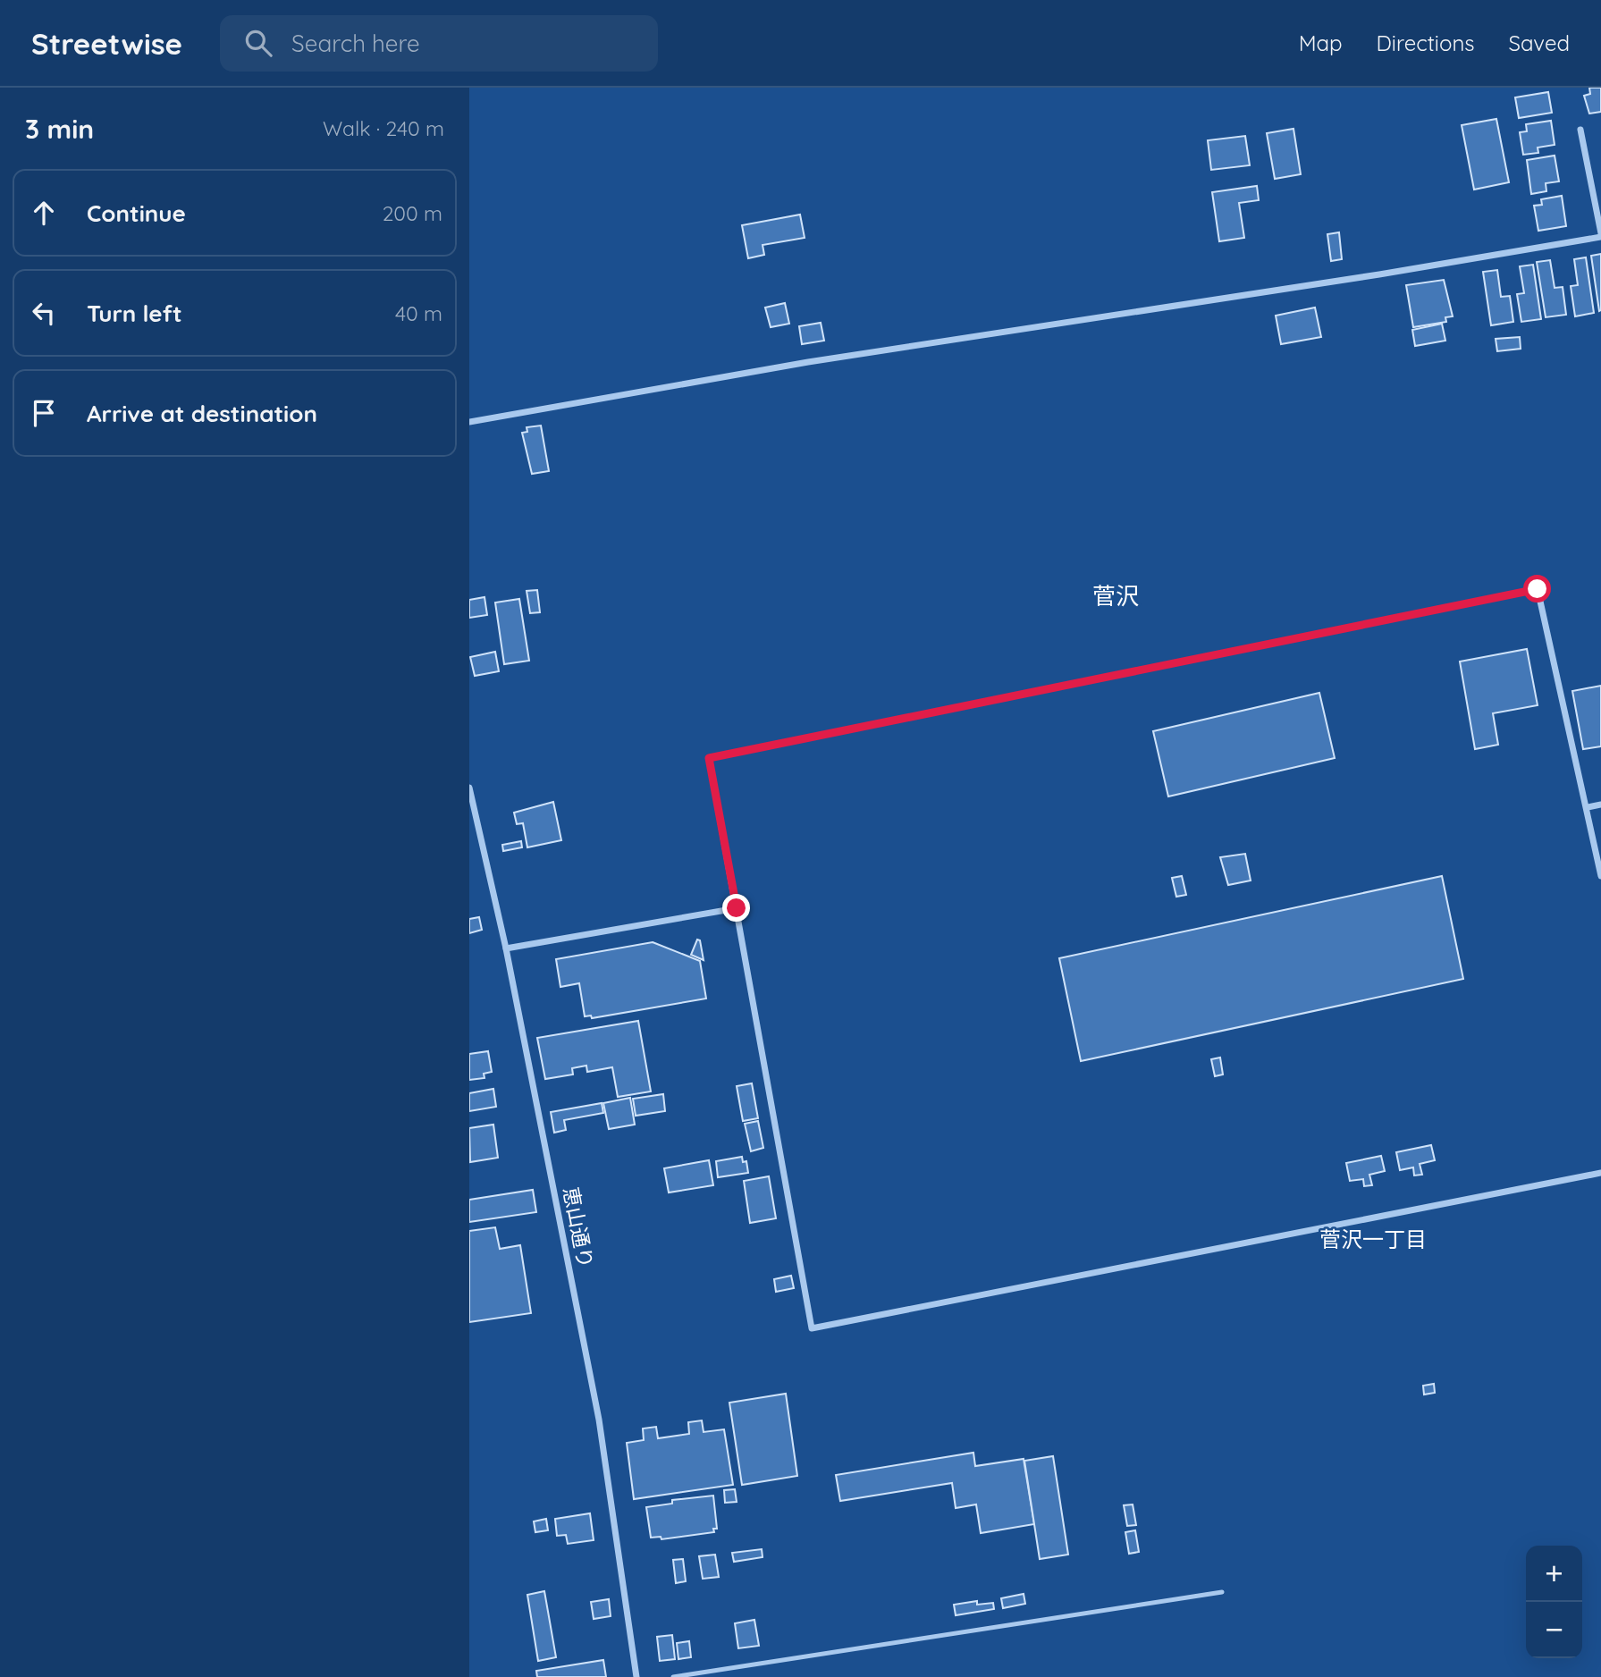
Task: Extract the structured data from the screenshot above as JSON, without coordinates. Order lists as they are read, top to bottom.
{
  "streets": {
    "street": ["恵山通り"]
  },
  "districts": ["菅沢", "菅沢一丁目"],
  "page": {
    "header": "Streetwise",
    "search": "Search here",
    "nav": ["Map", "Directions", "Saved"],
    "heading": ["3 min", "Walk · 240 m"],
    "list": [
      ["Continue", "200 m"],
      ["Turn left", "40 m"],
      "Arrive at destination"
    ],
    "map_buttons": ["+", "−"]
  }
}
